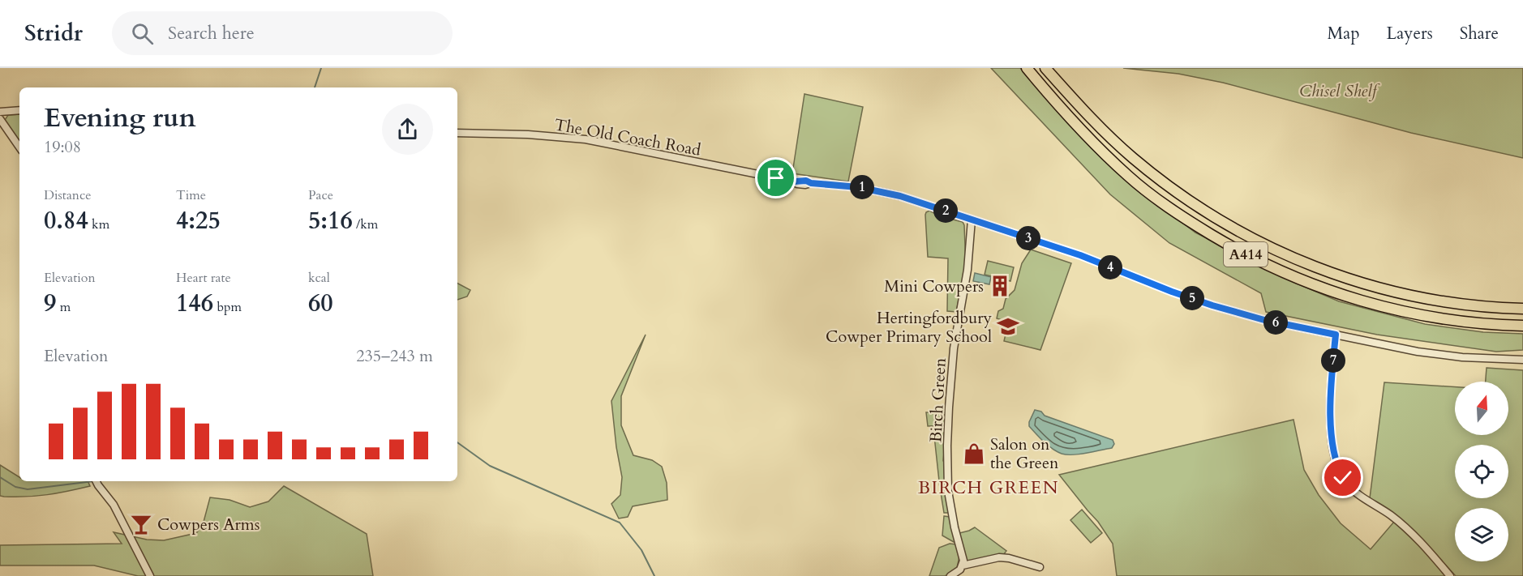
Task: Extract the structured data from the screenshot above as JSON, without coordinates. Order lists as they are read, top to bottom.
{
  "streets": {
    "highway": ["A414"],
    "street": ["The Old Coach Road", "Birch Green"]
  },
  "crossings": [
    ["The Old Coach Road", "Birch Green"]
  ],
  "districts": ["BIRCH GREEN"],
  "parks": ["Chisel Shelf"],
  "places": {
    "building": ["Mini Cowpers"],
    "school or university": ["Hertingfordbury Cowper Primary School"],
    "shop": ["Salon on the Green"],
    "bar": ["Cowpers Arms"]
  },
  "north": "top",
  "page": {
    "header": "Stridr",
    "search": "Search here",
    "nav": ["Map", "Layers", "Share"],
    "heading": ["Evening run", "19:08"],
    "stats": [
      ["Distance", "0.84 km"],
      ["Time", "4:25"],
      ["Pace", "5:16 /km"],
      ["Elevation", "9 m"],
      ["Heart rate", "146 bpm"],
      ["kcal", "60"]
    ],
    "pins": [
      "1",
      "2",
      "3",
      "4",
      "5",
      "6",
      "7"
    ],
    "chart": ["Elevation", "235–243 m"]
  }
}
